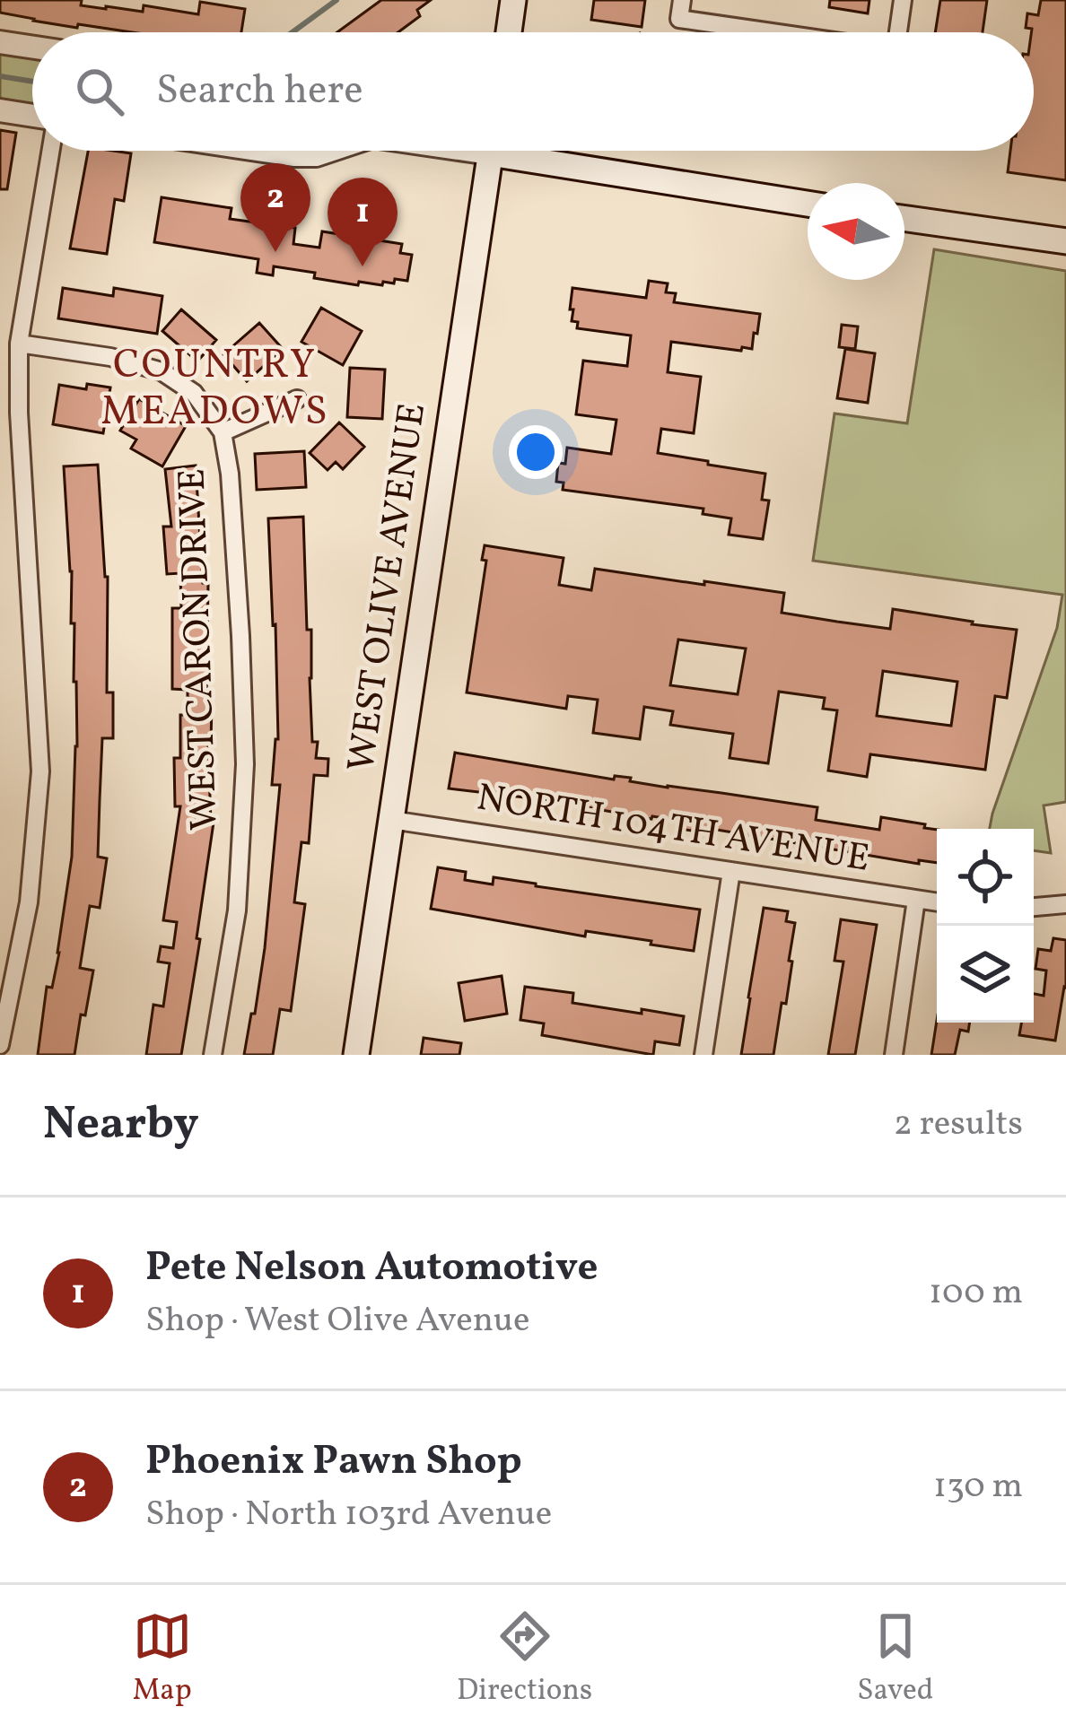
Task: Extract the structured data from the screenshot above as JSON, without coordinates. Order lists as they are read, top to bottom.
{
  "streets": {
    "main road": ["WEST OLIVE AVENUE"],
    "street": ["WEST CARON DRIVE", "NORTH 104TH AVENUE"]
  },
  "crossings": [
    ["WEST OLIVE AVENUE", "NORTH 104TH AVENUE"]
  ],
  "districts": ["COUNTRY MEADOWS"],
  "north": "left",
  "page": {
    "search": "Search here",
    "pins": ["2", "1"],
    "heading": ["Nearby", "2 results"],
    "list": [
      {
        "mark": "1",
        "name": "Pete Nelson Automotive",
        "note": "Shop · West Olive Avenue",
        "value": "100 m"
      },
      {
        "mark": "2",
        "name": "Phoenix Pawn Shop",
        "note": "Shop · North 103rd Avenue",
        "value": "130 m"
      }
    ],
    "nav": ["Map", "Directions", "Saved"]
  }
}
